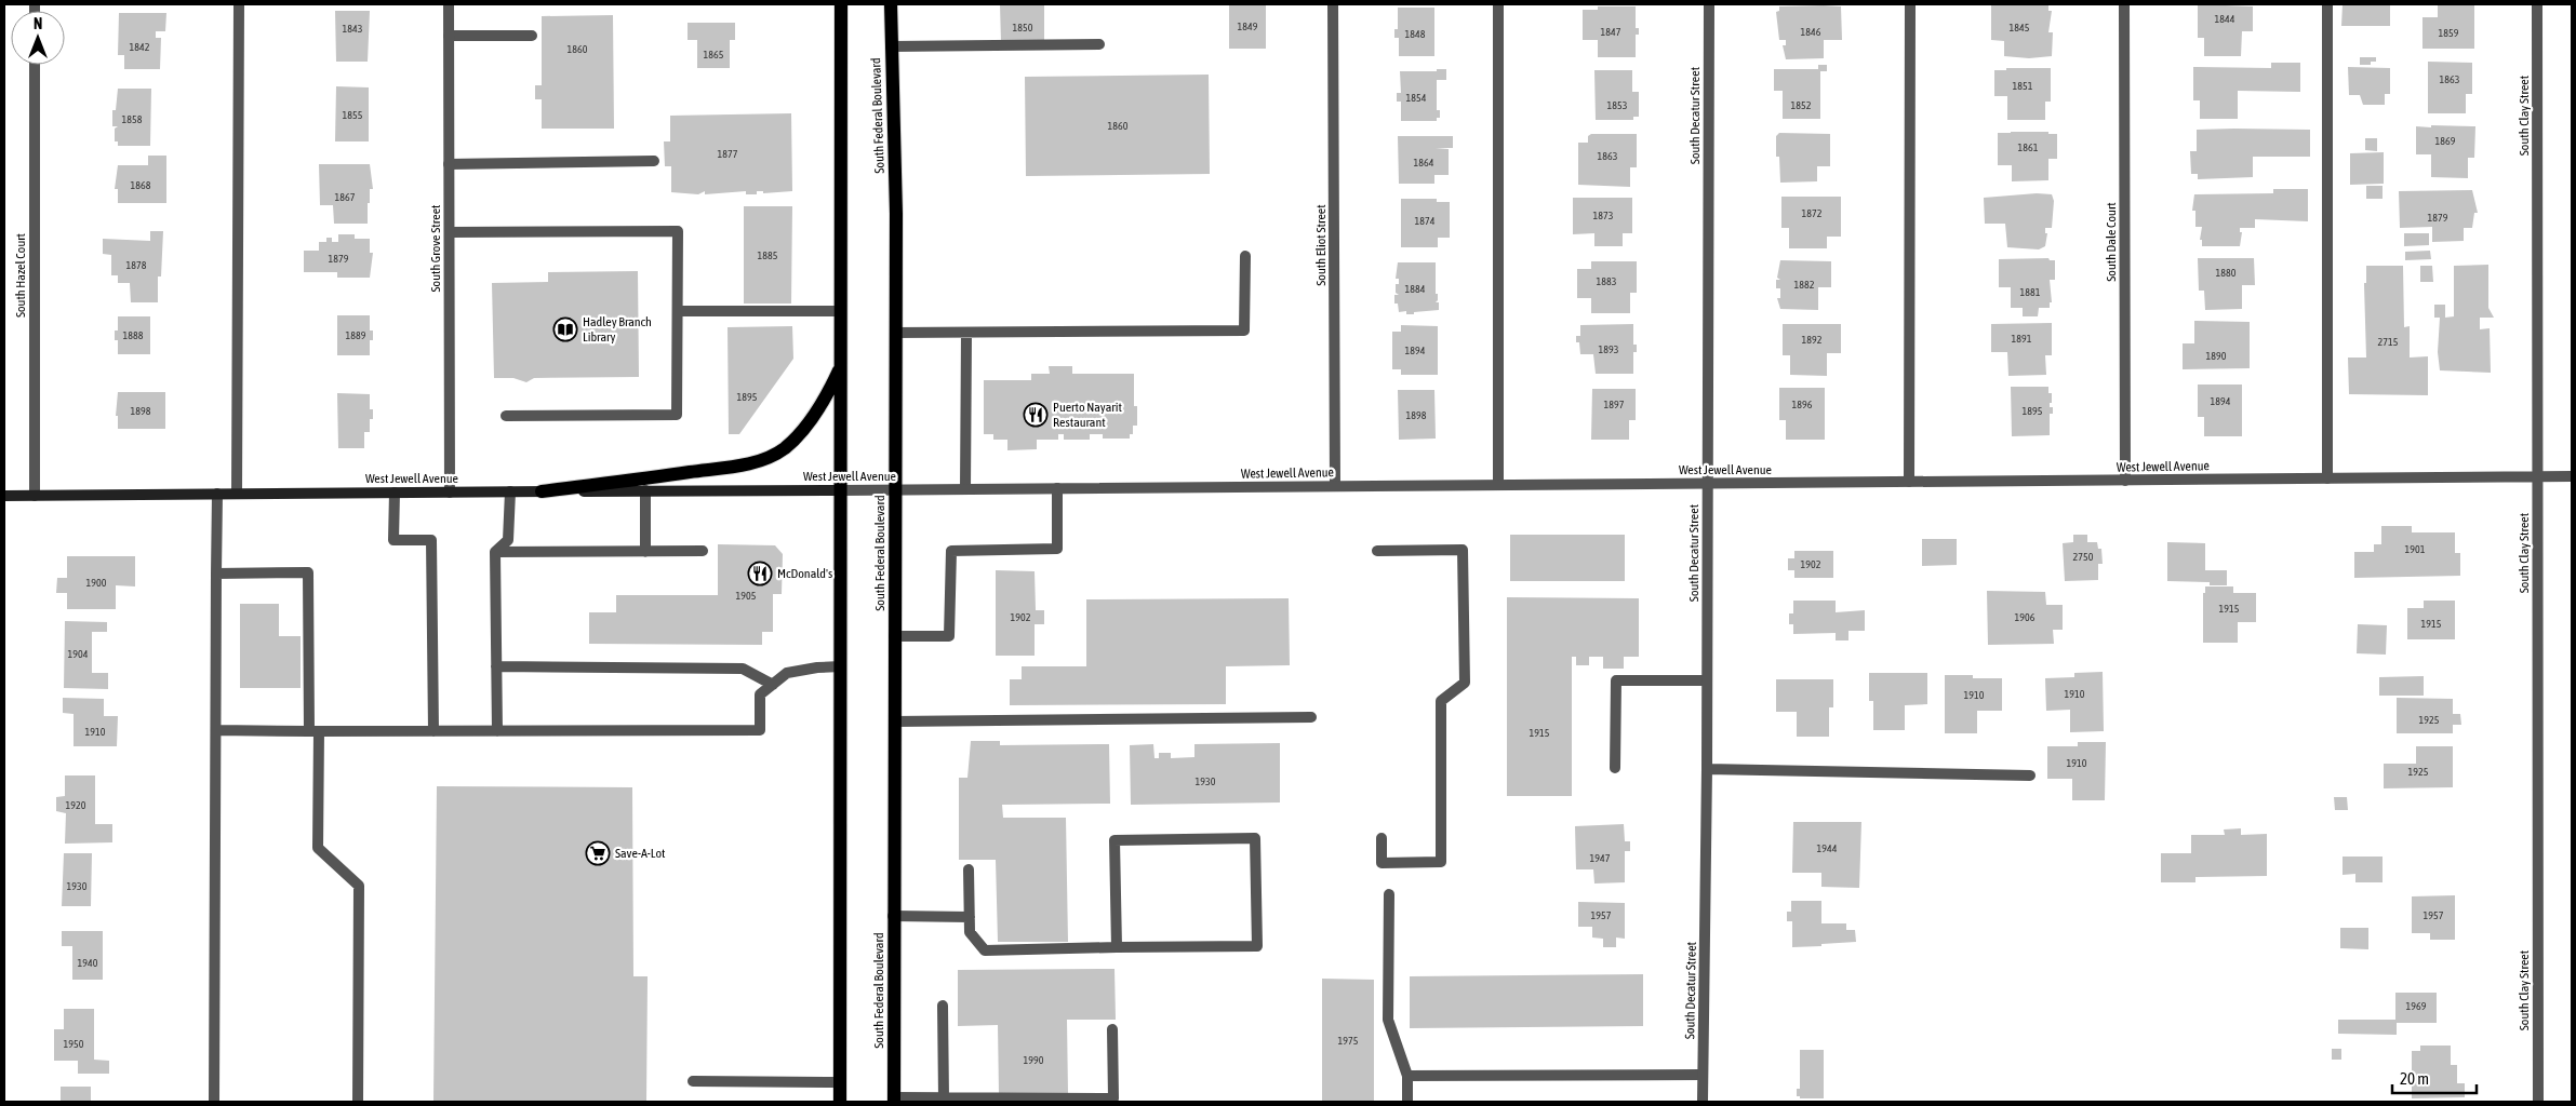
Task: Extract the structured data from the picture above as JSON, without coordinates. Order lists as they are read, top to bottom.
{
  "streets": {
    "main road": ["South Federal Boulevard", "West Jewell Avenue"],
    "street": [
      "South Decatur Street",
      "South Clay Street",
      "South Dale Court",
      "South Eliot Street",
      "South Grove Street",
      "South Hazel Court"
    ]
  },
  "crossings": [
    ["South Federal Boulevard", "West Jewell Avenue"],
    ["South Decatur Street", "West Jewell Avenue"],
    ["South Clay Street", "West Jewell Avenue"],
    ["South Dale Court", "West Jewell Avenue"],
    ["South Eliot Street", "West Jewell Avenue"],
    ["South Grove Street", "West Jewell Avenue"],
    ["South Hazel Court", "West Jewell Avenue"]
  ],
  "places": {
    "library": ["Hadley Branch Library"],
    "restaurant": ["Puerto Nayarit Restaurant", "McDonald's"],
    "supermarket": ["Save-A-Lot"]
  },
  "house_numbers": [
    "1844",
    "1849",
    "1850",
    "1845",
    "1843",
    "1847",
    "1846",
    "1859",
    "1848",
    "1842",
    "1860",
    "1865",
    "1863",
    "1851",
    "1854",
    "1853",
    "1852",
    "1855",
    "1858",
    "1860",
    "1869",
    "1861",
    "1877",
    "1863",
    "1864",
    "1868",
    "1867",
    "1872",
    "1873",
    "1879",
    "1874",
    "1885",
    "1879",
    "1878",
    "1880",
    "1883",
    "1882",
    "1884",
    "1881",
    "1888",
    "1889",
    "1891",
    "1892",
    "2715",
    "1893",
    "1894",
    "1890",
    "1895",
    "1894",
    "1897",
    "1896",
    "1898",
    "1895",
    "1898",
    "1901",
    "2750",
    "1902",
    "1900",
    "1905",
    "1915",
    "1902",
    "1906",
    "1915",
    "1904",
    "1910",
    "1910",
    "1925",
    "1910",
    "1915",
    "1910",
    "1925",
    "1930",
    "1920",
    "1944",
    "1947",
    "1930",
    "1957",
    "1957",
    "1940",
    "1969",
    "1975",
    "1950",
    "1990"
  ],
  "scale_bar": "20 m",
  "north": "top"
}
